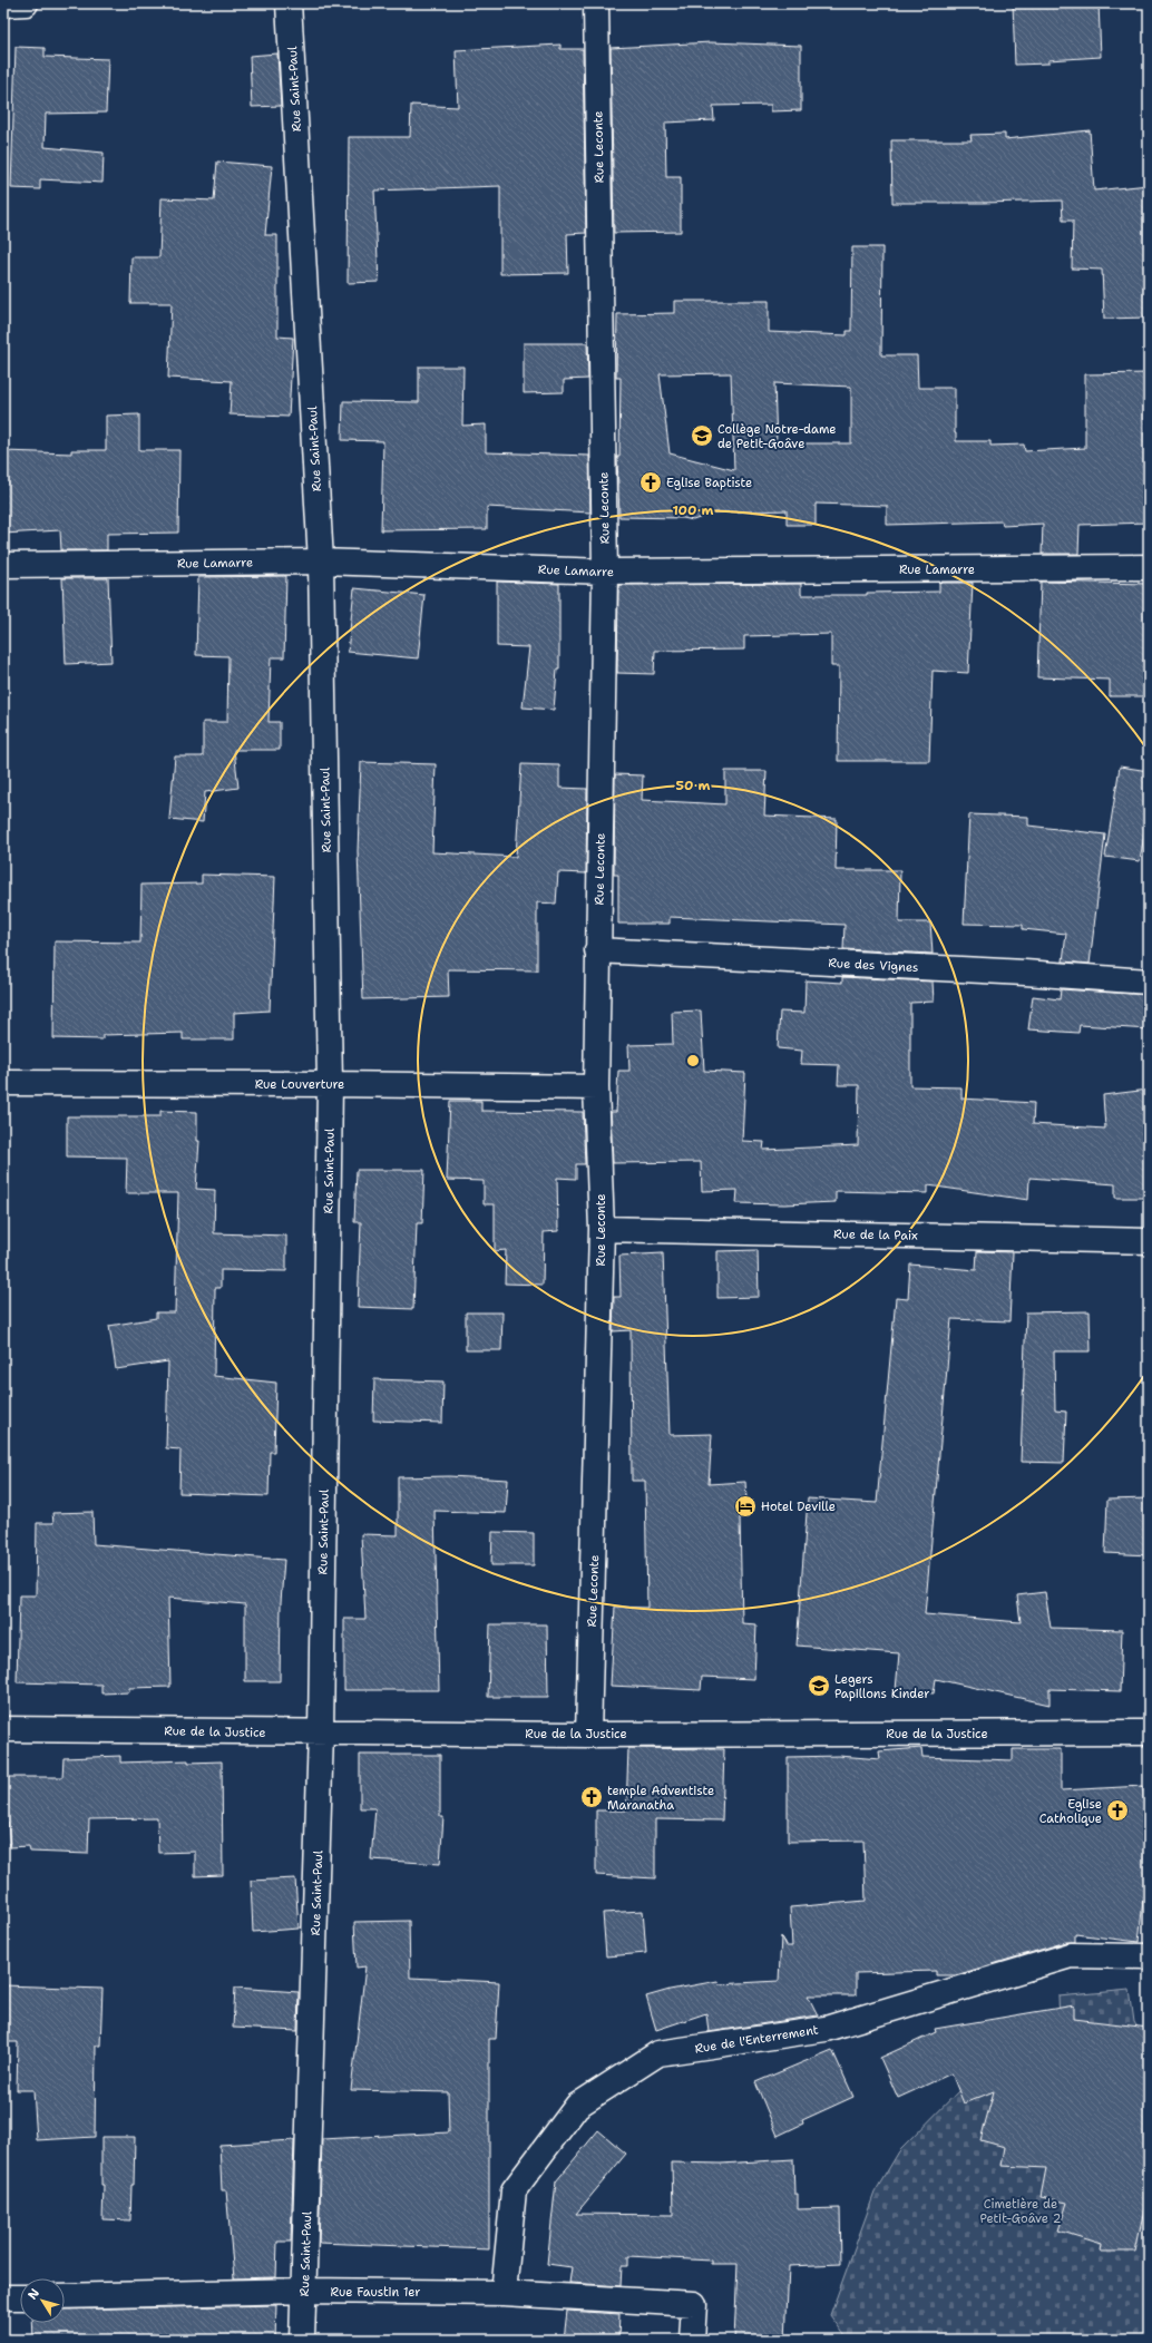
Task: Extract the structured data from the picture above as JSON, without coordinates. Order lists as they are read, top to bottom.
{
  "streets": {
    "street": [
      "Rue Saint-Paul",
      "Rue Leconte",
      "Rue Lamarre",
      "Rue des Vignes",
      "Rue Louverture",
      "Rue de la Paix",
      "Rue de la Justice",
      "Rue de l'Enterrement",
      "Rue Faustin 1er"
    ]
  },
  "crossings": [
    ["Rue Saint-Paul", "Rue Lamarre"],
    ["Rue Saint-Paul", "Rue Louverture"],
    ["Rue Saint-Paul", "Rue de la Justice"],
    ["Rue Saint-Paul", "Rue Faustin 1er"],
    ["Rue Leconte", "Rue Lamarre"],
    ["Rue Leconte", "Rue des Vignes"],
    ["Rue Leconte", "Rue Louverture"],
    ["Rue Leconte", "Rue de la Paix"],
    ["Rue Leconte", "Rue de la Justice"],
    ["Rue de l'Enterrement", "Rue Faustin 1er"]
  ],
  "parks": ["Cimetière de Petit-Goâve 2"],
  "places": {
    "school or university": ["Collège Notre-dame de Petit-Goâve", "Legers Papillons Kinder"],
    "church": ["Eglise Baptiste", "temple Adventiste Maranatha", "Eglise Catholique"],
    "hotel": ["Hotel Deville"]
  },
  "north": "top left",
  "rings": ["100 m", "50 m"]
}
